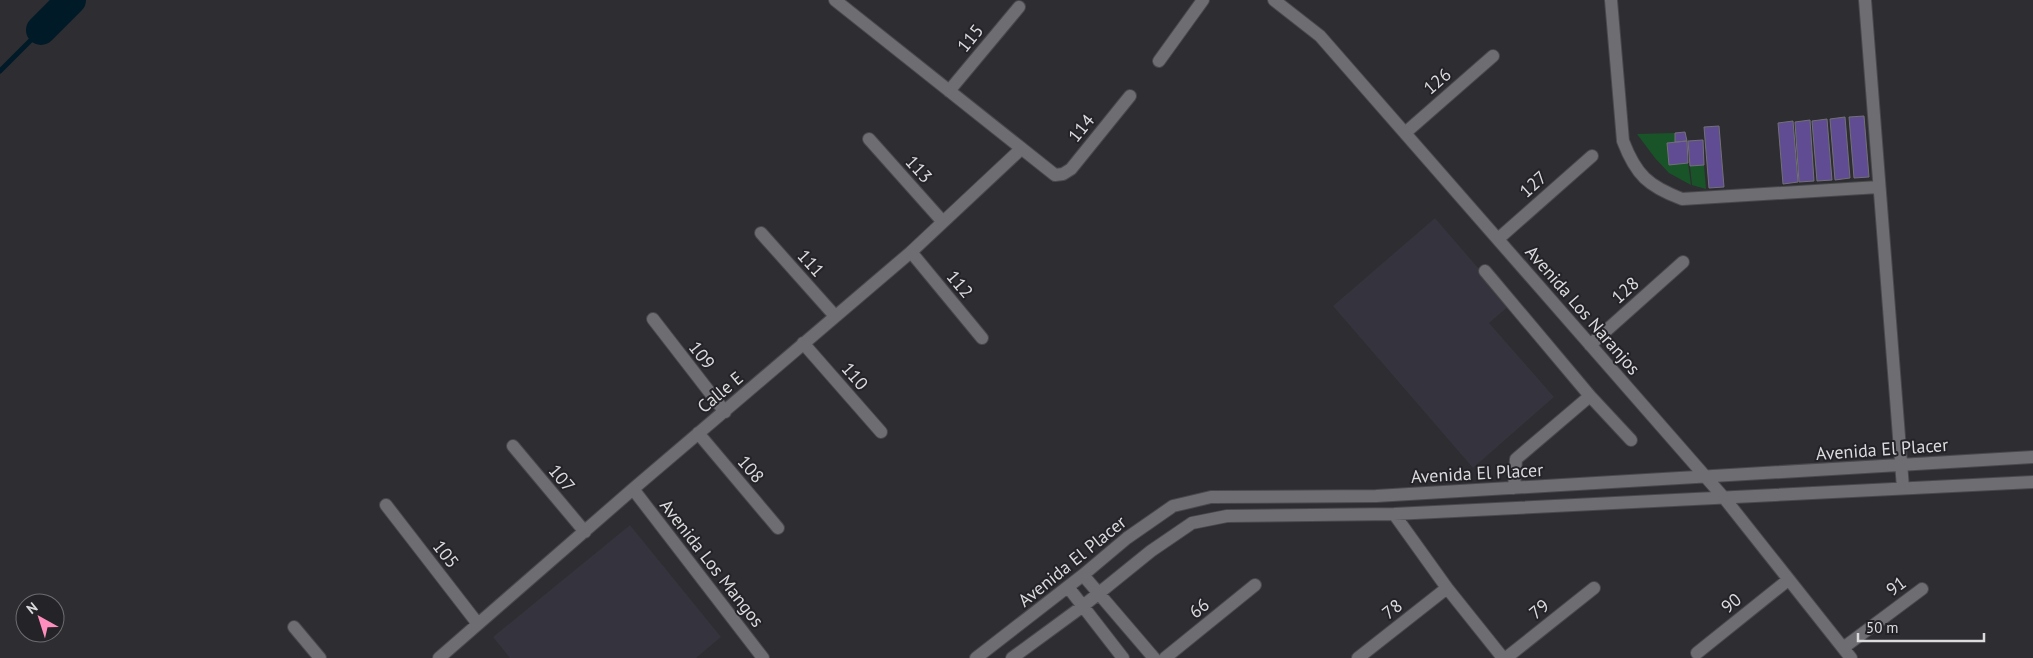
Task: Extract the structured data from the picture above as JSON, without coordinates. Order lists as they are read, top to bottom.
{
  "streets": {
    "street": [
      "115",
      "126",
      "114",
      "113",
      "127",
      "111",
      "112",
      "128",
      "Avenida Los Naranjos",
      "109",
      "110",
      "Calle E",
      "Avenida El Placer",
      "108",
      "107",
      "105",
      "Avenida Los Mangos",
      "91",
      "90",
      "66",
      "78",
      "79"
    ]
  },
  "crossings": [
    ["126", "Avenida Los Naranjos"],
    ["114", "Calle E"],
    ["113", "Calle E"],
    ["127", "Avenida Los Naranjos"],
    ["111", "Calle E"],
    ["112", "Calle E"],
    ["128", "Avenida Los Naranjos"],
    ["Avenida Los Naranjos", "Avenida El Placer"],
    ["Avenida Los Naranjos", "91"],
    ["Avenida Los Naranjos", "90"],
    ["109", "Calle E"],
    ["110", "Calle E"],
    ["Calle E", "108"],
    ["Calle E", "107"],
    ["Calle E", "105"],
    ["Calle E", "Avenida Los Mangos"]
  ],
  "scale_bar": "50 m",
  "north": "top left"
}
